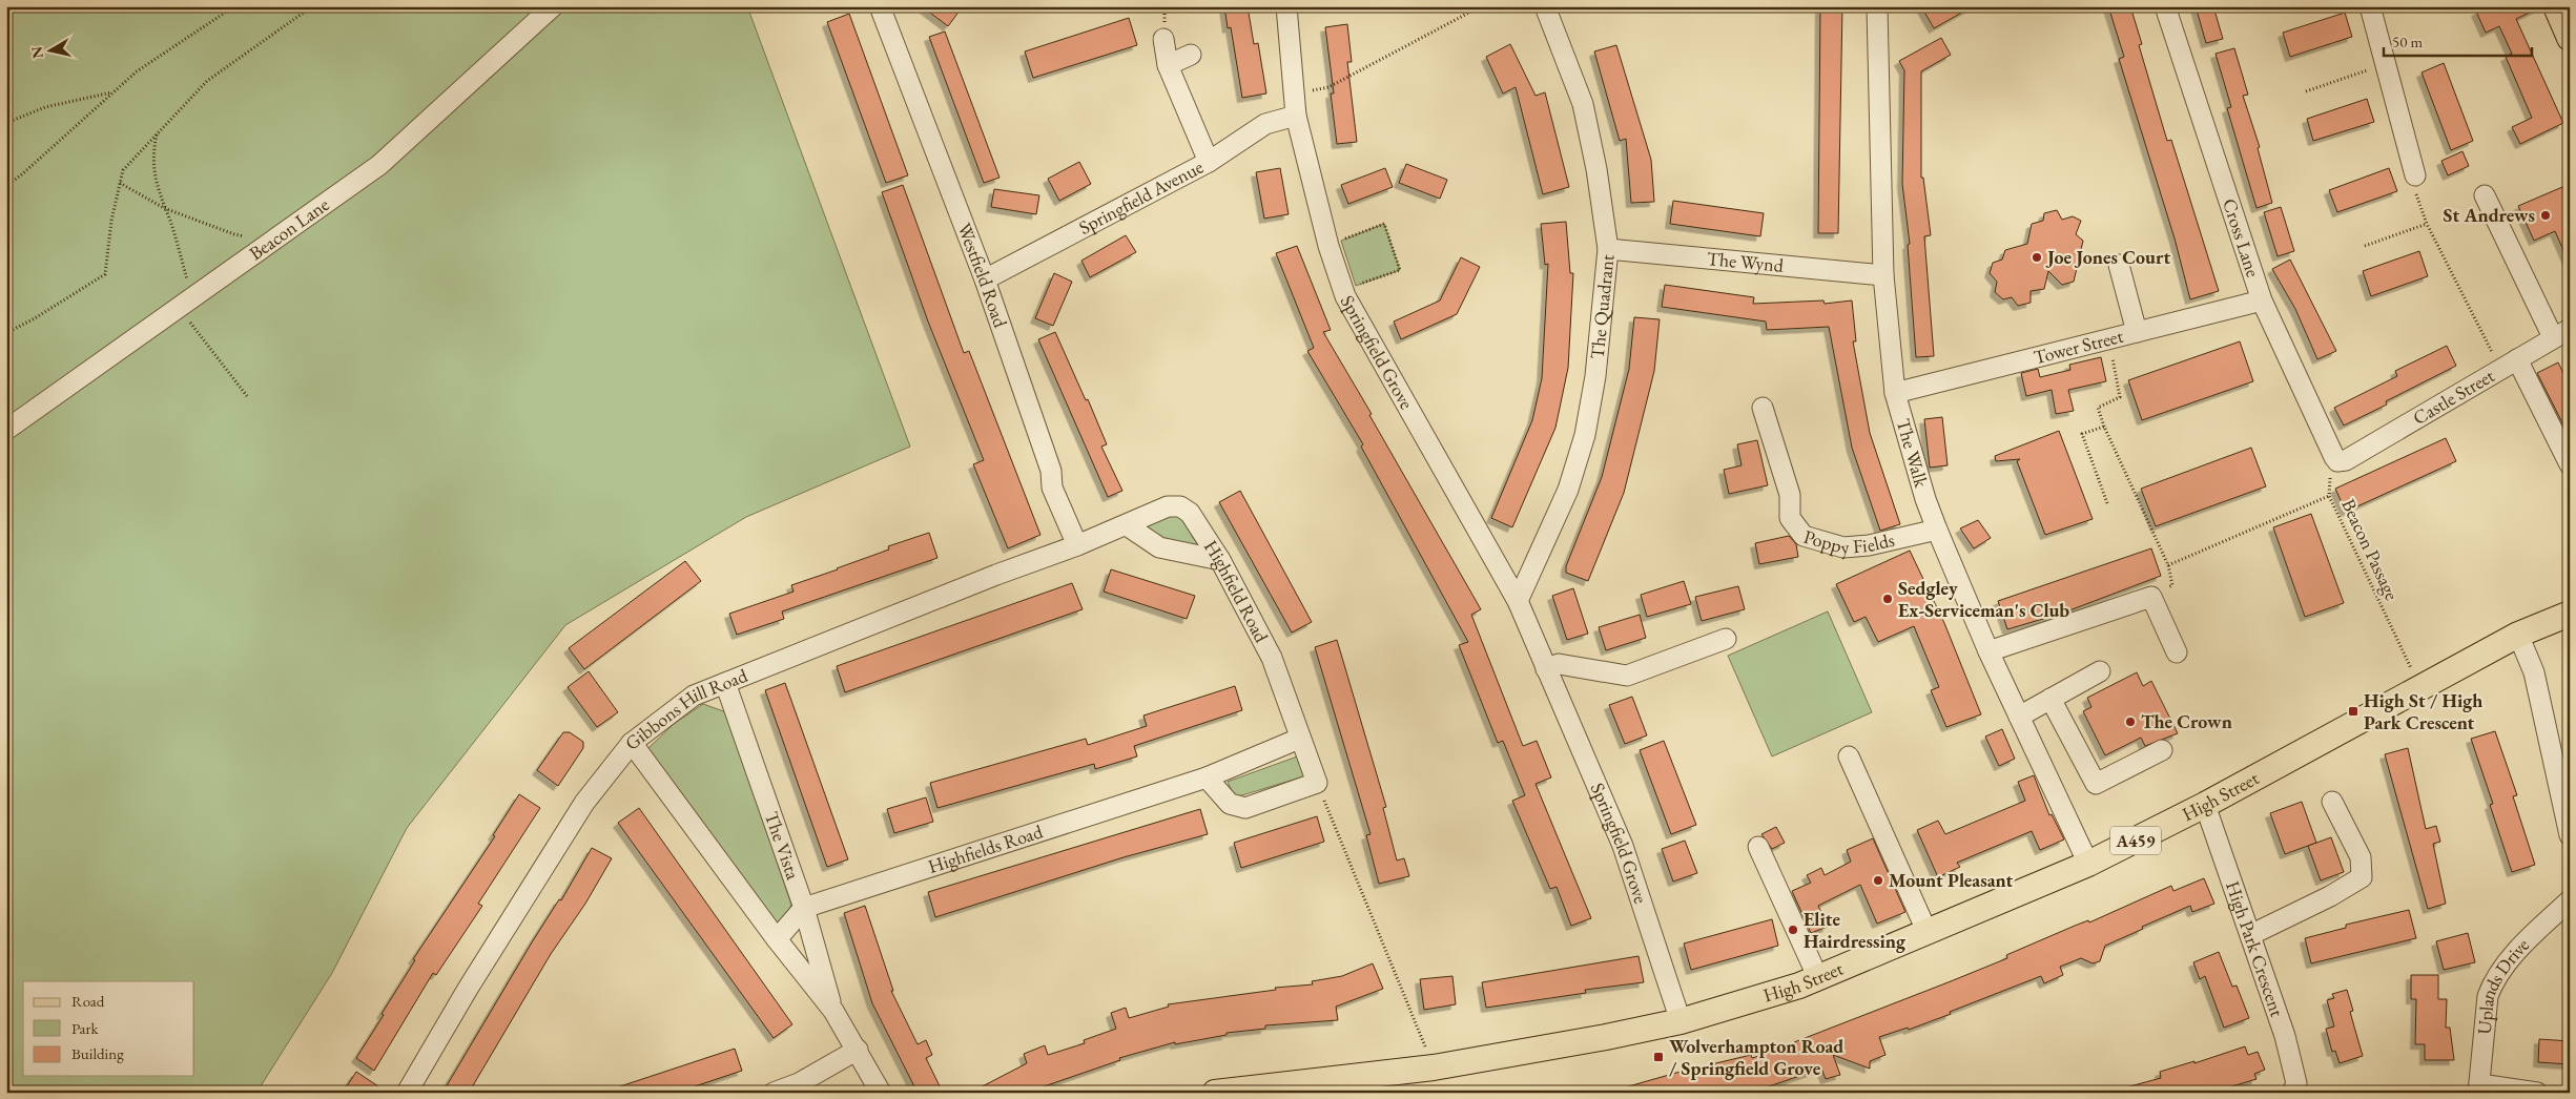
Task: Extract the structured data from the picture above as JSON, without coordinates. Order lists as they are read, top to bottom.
{
  "streets": {
    "main road": ["High Street", "A459"],
    "street": [
      "Springfield Avenue",
      "Beacon Lane",
      "Cross Lane",
      "The Wynd",
      "Westfield Road",
      "The Quadrant",
      "Tower Street",
      "Springfield Grove",
      "Castle Street",
      "The Walk",
      "Poppy Fields",
      "Highfield Road",
      "Gibbons Hill Road",
      "The Vista",
      "Highfields Road",
      "High Park Crescent",
      "Uplands Drive"
    ],
    "path": ["Beacon Passage"]
  },
  "crossings": [
    ["Springfield Avenue", "Westfield Road"],
    ["Springfield Avenue", "Springfield Grove"],
    ["Cross Lane", "Tower Street"],
    ["Cross Lane", "Castle Street"],
    ["The Wynd", "The Quadrant"],
    ["The Wynd", "The Walk"],
    ["Westfield Road", "Gibbons Hill Road"],
    ["The Quadrant", "Springfield Grove"],
    ["Tower Street", "The Walk"],
    ["Springfield Grove", "High Street"],
    ["The Walk", "Poppy Fields"],
    ["The Walk", "High Street"],
    ["Beacon Passage", "High Street"],
    ["Highfield Road", "Gibbons Hill Road"],
    ["Highfield Road", "Highfields Road"],
    ["Gibbons Hill Road", "The Vista"],
    ["High Street", "High Park Crescent"],
    ["The Vista", "Highfields Road"]
  ],
  "places": {
    "other": [
      "St Andrews",
      "Joe Jones Court",
      "Sedgley Ex-Serviceman's Club",
      "The Crown",
      "Mount Pleasant",
      "Elite Hairdressing"
    ],
    "transit": ["High St / High Park Crescent", "Wolverhampton Road / Springfield Grove"]
  },
  "legend": ["Road", "Park", "Building"],
  "scale_bar": "50 m",
  "north": "left"
}
